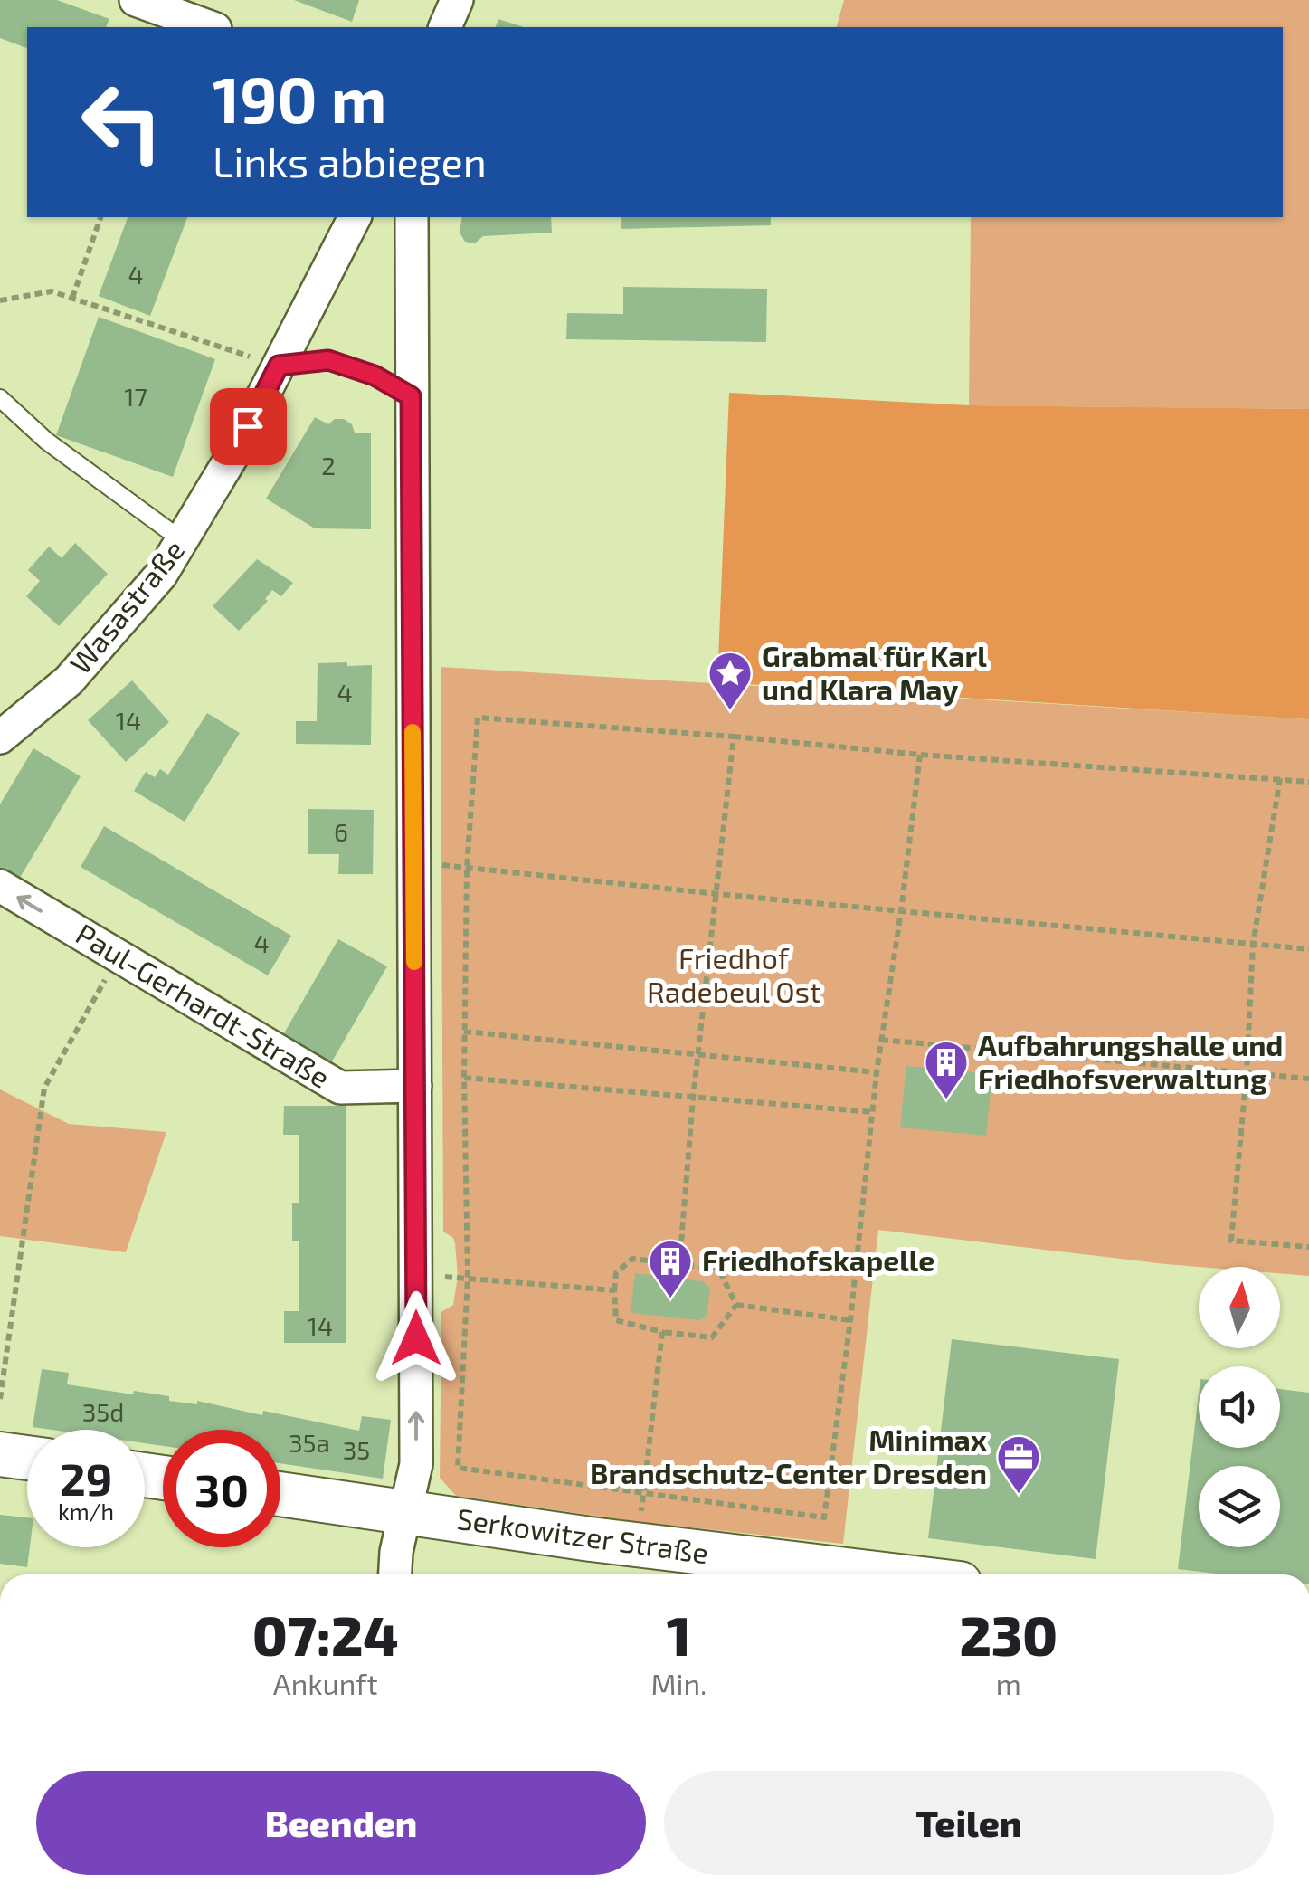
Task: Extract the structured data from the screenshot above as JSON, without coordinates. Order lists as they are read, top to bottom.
{
  "streets": {
    "street": ["Wasastraße", "Paul-Gerhardt-Straße", "Serkowitzer Straße"]
  },
  "parks": ["Friedhof Radebeul Ost"],
  "places": {
    "place": ["Grabmal für Karl und Klara May"],
    "building": ["Aufbahrungshalle und Friedhofsverwaltung", "Friedhofskapelle"],
    "office": ["Minimax Brandschutz-Center Dresden"]
  },
  "house_numbers": [
    "4",
    "17",
    "2",
    "4",
    "14",
    "6",
    "4",
    "14",
    "35d",
    "35a",
    "35"
  ],
  "north": "top",
  "page": {
    "turn": ["190 m", "Links abbiegen"],
    "speed": "29 km/h",
    "limit": "30",
    "eta": [
      "07:24",
      "Ankunft",
      "1",
      "Min.",
      "230",
      "m"
    ],
    "buttons": ["Beenden", "Teilen"]
  }
}
